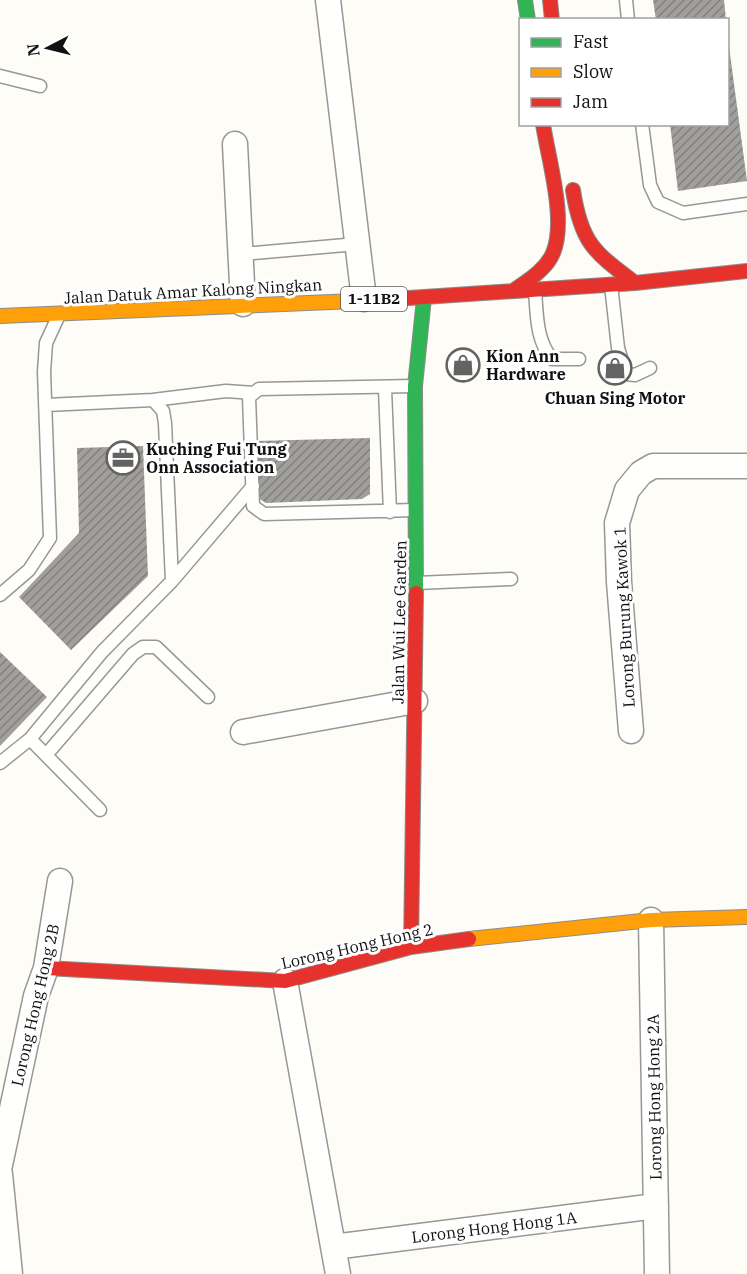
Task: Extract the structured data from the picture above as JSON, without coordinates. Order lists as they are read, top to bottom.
{
  "streets": {
    "main road": [
      "Jalan Datuk Amar Kalong Ningkan",
      "1-11B2",
      "Jalan Wui Lee Garden",
      "Lorong Hong Hong 2"
    ],
    "street": [
      "Lorong Burung Kawok 1",
      "Lorong Hong Hong 2B",
      "Lorong Hong Hong 2A",
      "Lorong Hong Hong 1A"
    ]
  },
  "crossings": [
    ["Jalan Datuk Amar Kalong Ningkan", "Jalan Wui Lee Garden"],
    ["Jalan Wui Lee Garden", "Lorong Hong Hong 2"],
    ["Lorong Hong Hong 2", "Lorong Hong Hong 2B"],
    ["Lorong Hong Hong 2", "Lorong Hong Hong 2A"],
    ["Lorong Hong Hong 2A", "Lorong Hong Hong 1A"]
  ],
  "places": {
    "shop": ["Kion Ann Hardware", "Chuan Sing Motor"],
    "office": ["Kuching Fui Tung Onn Association"]
  },
  "legend": ["Fast", "Slow", "Jam"],
  "north": "left"
}
